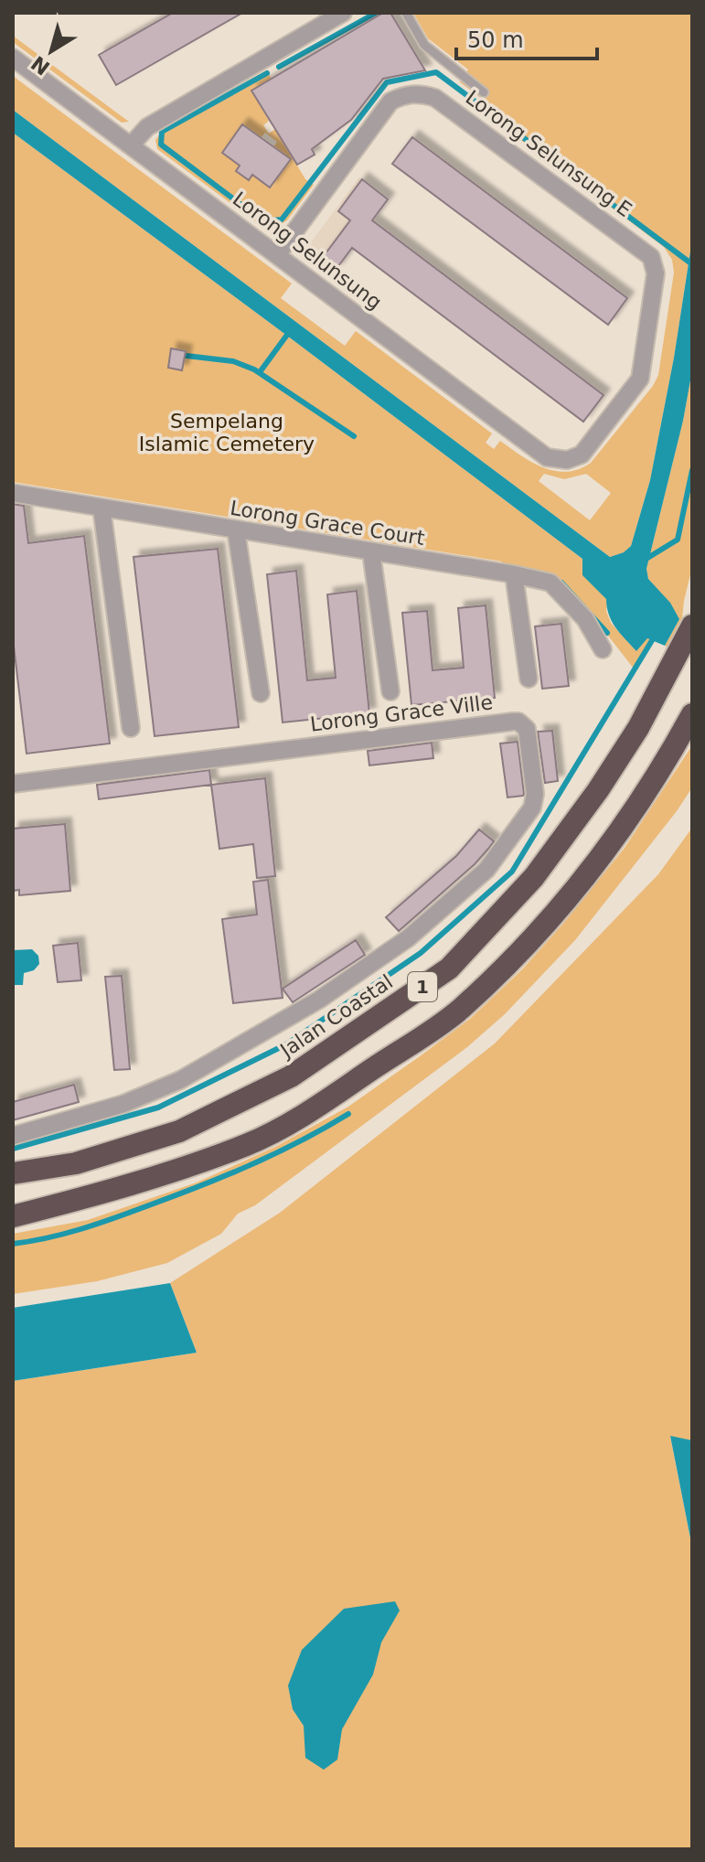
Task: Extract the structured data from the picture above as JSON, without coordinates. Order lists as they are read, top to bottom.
{
  "streets": {
    "highway": ["1", "Jalan Coastal"],
    "street": [
      "Lorong Selunsung E",
      "Lorong Selunsung",
      "Lorong Grace Court",
      "Lorong Grace Ville"
    ]
  },
  "crossings": [
    ["Lorong Selunsung E", "Lorong Selunsung"]
  ],
  "parks": ["Sempelang Islamic Cemetery"],
  "scale_bar": "50 m",
  "north": "bottom left"
}
